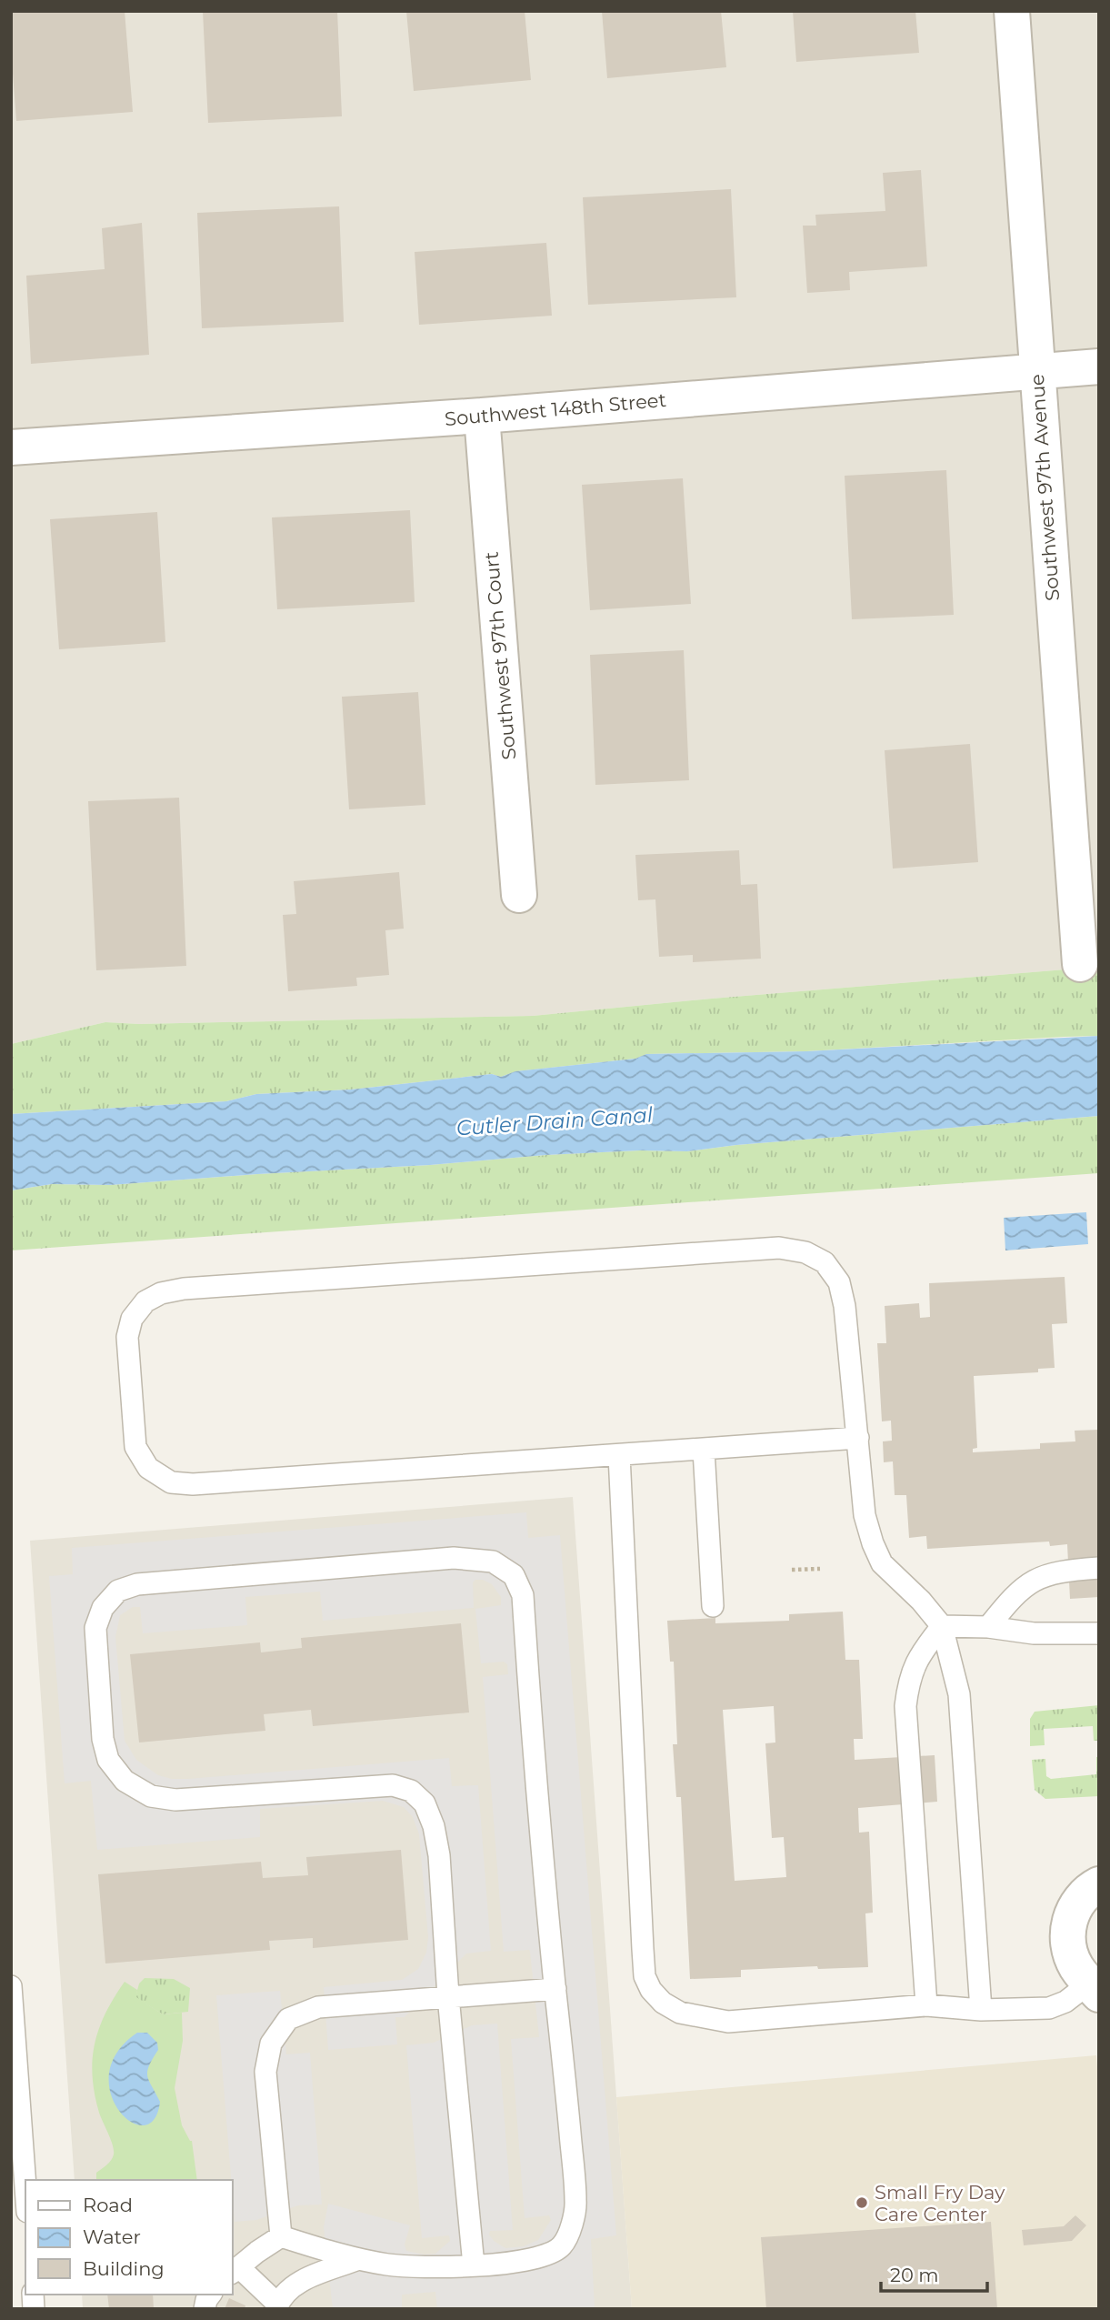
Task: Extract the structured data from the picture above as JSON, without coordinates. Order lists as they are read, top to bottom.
{
  "streets": {
    "street": ["Southwest 148th Street", "Southwest 97th Avenue", "Southwest 97th Court"]
  },
  "crossings": [
    ["Southwest 148th Street", "Southwest 97th Avenue"],
    ["Southwest 148th Street", "Southwest 97th Court"]
  ],
  "water": ["Cutler Drain Canal"],
  "places": ["Small Fry Day Care Center"],
  "legend": ["Road", "Water", "Building"],
  "scale_bar": "20 m"
}
